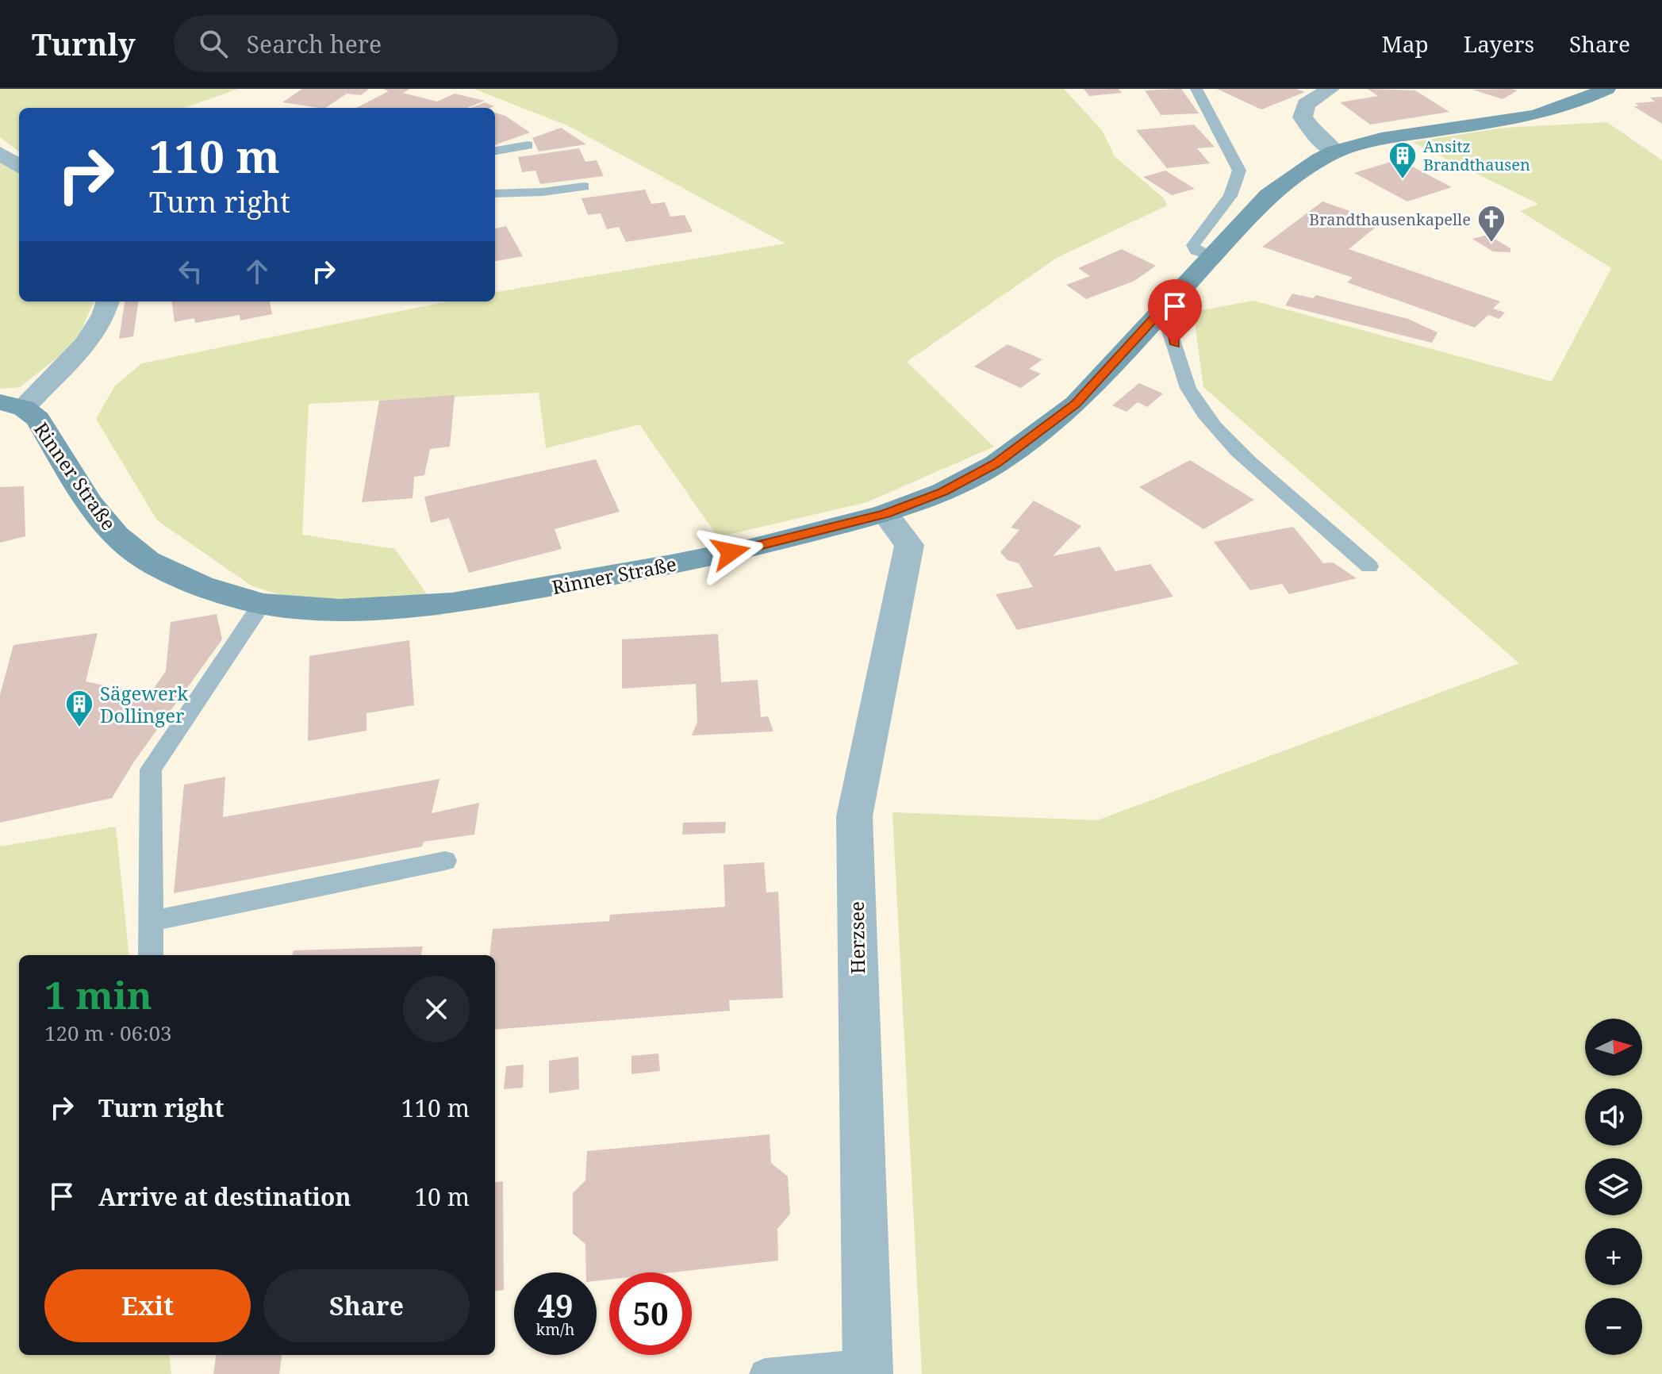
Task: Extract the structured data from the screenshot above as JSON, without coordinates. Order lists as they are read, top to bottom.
{
  "streets": {
    "main road": ["Rinner Straße"],
    "street": ["Herzsee"]
  },
  "crossings": [
    ["Rinner Straße", "Herzsee"]
  ],
  "places": {
    "building": ["Ansitz Brandthausen", "Sägewerk Dollinger"],
    "church": ["Brandthausenkapelle"]
  },
  "north": "right",
  "page": {
    "header": "Turnly",
    "search": "Search here",
    "nav": ["Map", "Layers", "Share"],
    "turn": ["110 m", "Turn right"],
    "heading": ["1 min", "120 m · 06:03"],
    "map_buttons": ["+", "−"],
    "list": [
      {
        "name": "Turn right",
        "value": "110 m"
      },
      {
        "name": "Arrive at destination",
        "value": "10 m"
      }
    ],
    "buttons": ["Exit", "Share"],
    "speed": "49 km/h",
    "limit": "50"
  }
}
